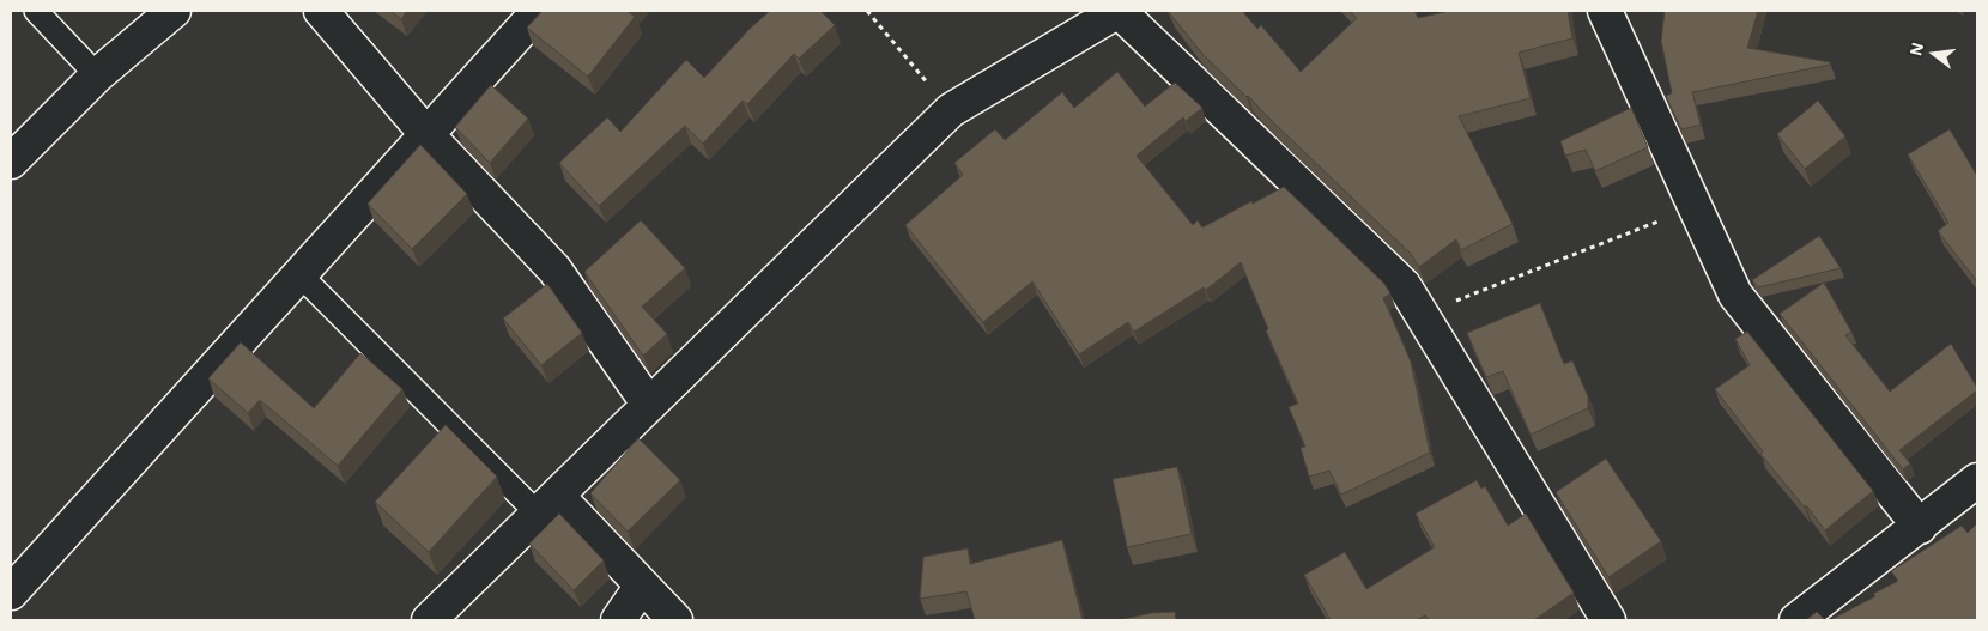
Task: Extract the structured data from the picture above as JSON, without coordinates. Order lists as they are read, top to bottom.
{
  "north": "left"
}
